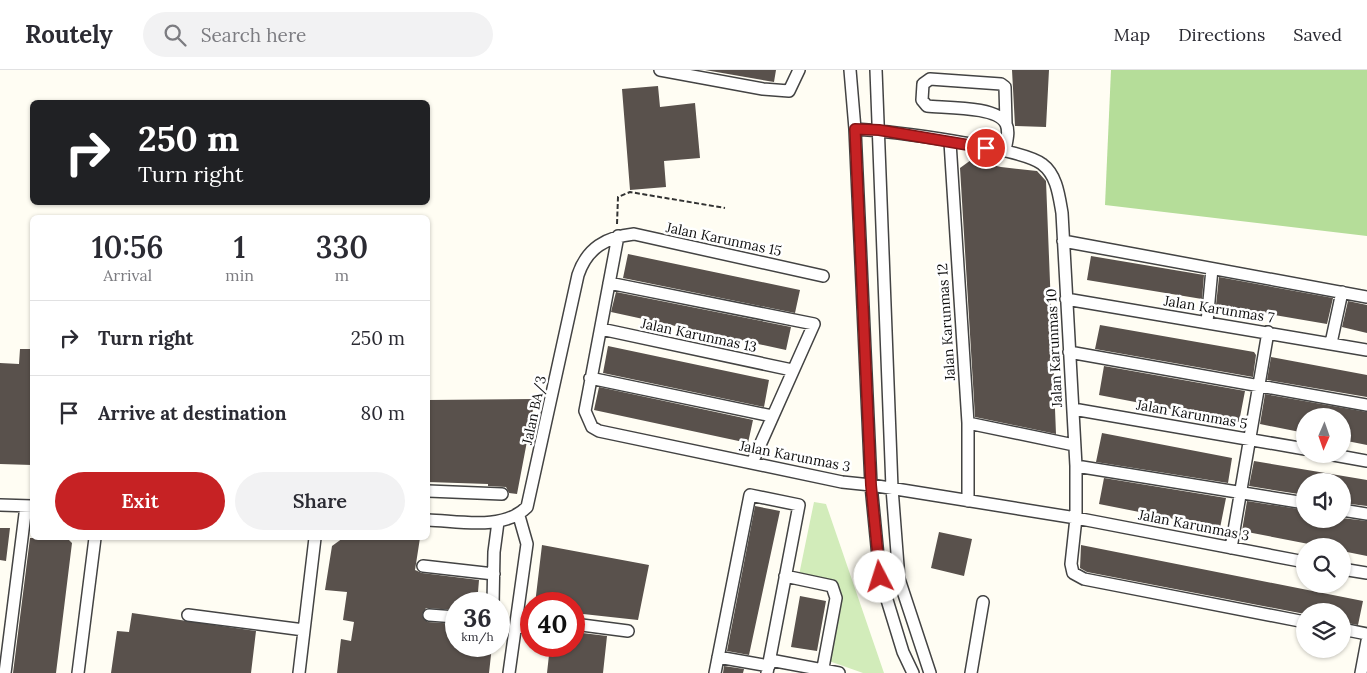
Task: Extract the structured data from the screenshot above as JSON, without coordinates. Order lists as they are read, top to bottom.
{
  "streets": {
    "street": [
      "Jalan Karunmas 15",
      "Jalan Karunmas 7",
      "Jalan Karunmas 12",
      "Jalan Karunmas 13",
      "Jalan Karunmas 10",
      "Jalan BA/3",
      "Jalan Karunmas 5",
      "Jalan Karunmas 3"
    ]
  },
  "crossings": [
    ["Jalan Karunmas 15", "Jalan BA/3"],
    ["Jalan Karunmas 15", "Jalan Karunmas 3"],
    ["Jalan Karunmas 7", "Jalan Karunmas 10"],
    ["Jalan Karunmas 12", "Jalan Karunmas 3"],
    ["Jalan Karunmas 13", "Jalan Karunmas 3"],
    ["Jalan Karunmas 10", "Jalan Karunmas 5"],
    ["Jalan Karunmas 10", "Jalan Karunmas 3"],
    ["Jalan BA/3", "Jalan Karunmas 3"]
  ],
  "north": "bottom",
  "page": {
    "header": "Routely",
    "search": "Search here",
    "nav": ["Map", "Directions", "Saved"],
    "turn": ["250 m", "Turn right"],
    "eta": [
      "10:56",
      "Arrival",
      "1",
      "min",
      "330",
      "m"
    ],
    "list": [
      {
        "name": "Turn right",
        "value": "250 m"
      },
      {
        "name": "Arrive at destination",
        "value": "80 m"
      }
    ],
    "buttons": ["Exit", "Share"],
    "speed": "36 km/h",
    "limit": "40"
  }
}
